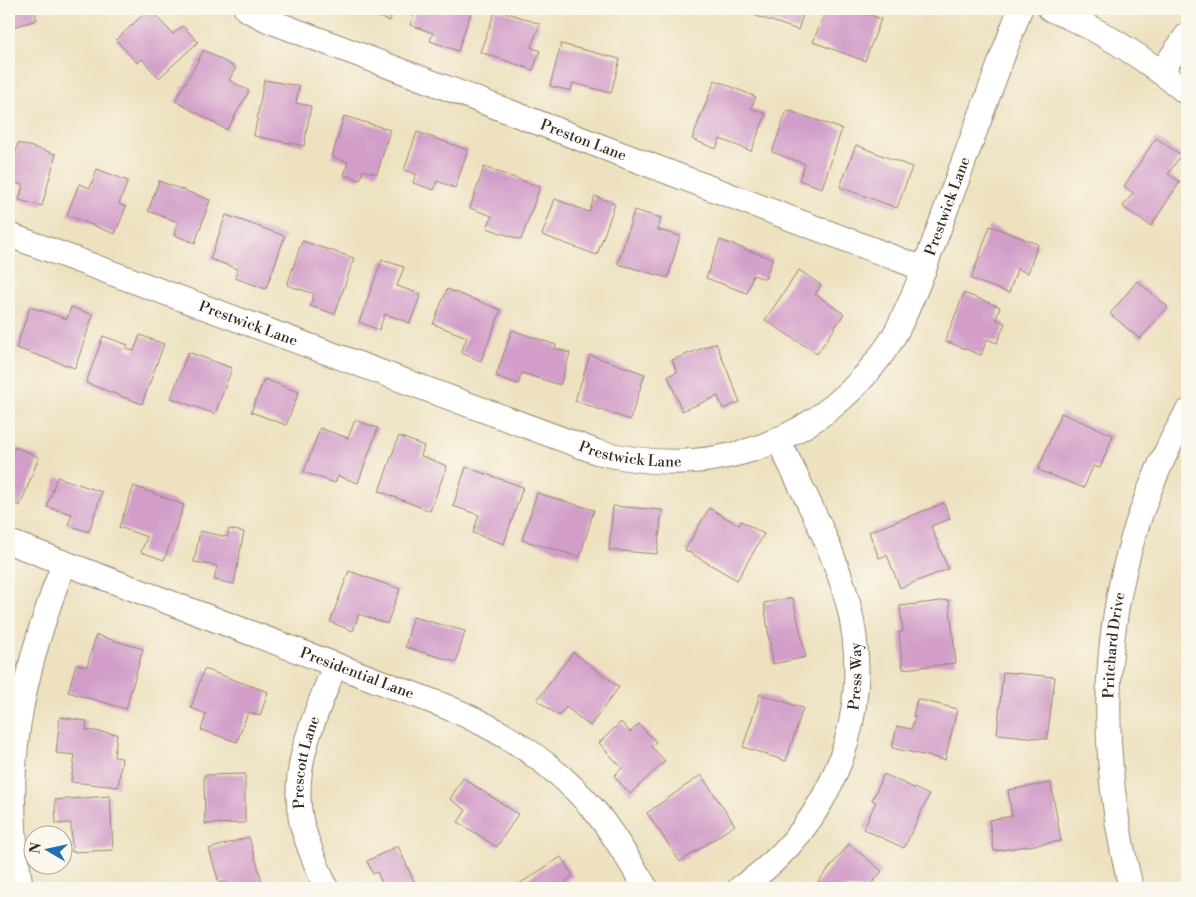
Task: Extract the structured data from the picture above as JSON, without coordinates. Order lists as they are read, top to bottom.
{
  "streets": {
    "street": [
      "Preston Lane",
      "Prestwick Lane",
      "Pritchard Drive",
      "Presidential Lane",
      "Press Way",
      "Prescott Lane"
    ]
  },
  "crossings": [
    ["Preston Lane", "Prestwick Lane"],
    ["Prestwick Lane", "Press Way"],
    ["Presidential Lane", "Prescott Lane"]
  ],
  "north": "left"
}
